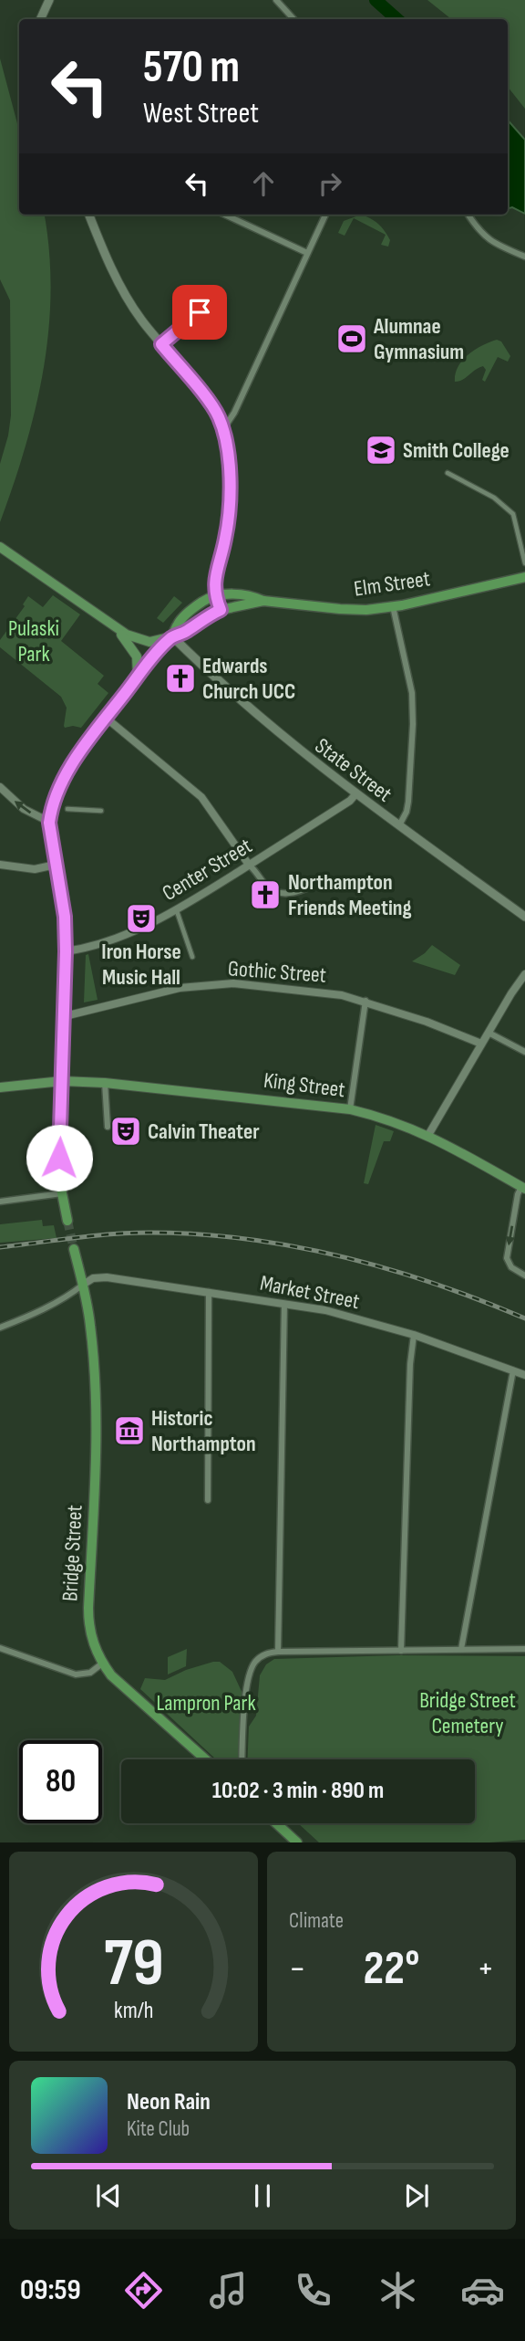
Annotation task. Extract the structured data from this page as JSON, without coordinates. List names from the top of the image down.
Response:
{
  "streets": {
    "highway": ["Elm Street", "Bridge Street"],
    "main road": ["State Street", "King Street"],
    "street": ["Center Street", "Gothic Street", "Market Street"]
  },
  "crossings": [
    ["Elm Street", "State Street"],
    ["State Street", "Center Street"],
    ["Market Street", "Bridge Street"]
  ],
  "parks": ["Pulaski Park", "Bridge Street Cemetery", "Lampron Park"],
  "places": {
    "sports": ["Alumnae Gymnasium"],
    "school or university": ["Smith College"],
    "church": ["Edwards Church UCC", "Northampton Friends Meeting"],
    "theatre": ["Iron Horse Music Hall", "Calvin Theater"],
    "museum": ["Historic Northampton"]
  },
  "page": {
    "turn": ["570 m", "West Street"],
    "limit": "80",
    "trip": "10:02 · 3 min · 890 m",
    "tile": "Climate",
    "heat": ["−", "22°", "+"],
    "song": ["Neon Rain", "Kite Club"],
    "tabs": "09:59",
    "gauge": ["79", "km/h"]
  }
}
